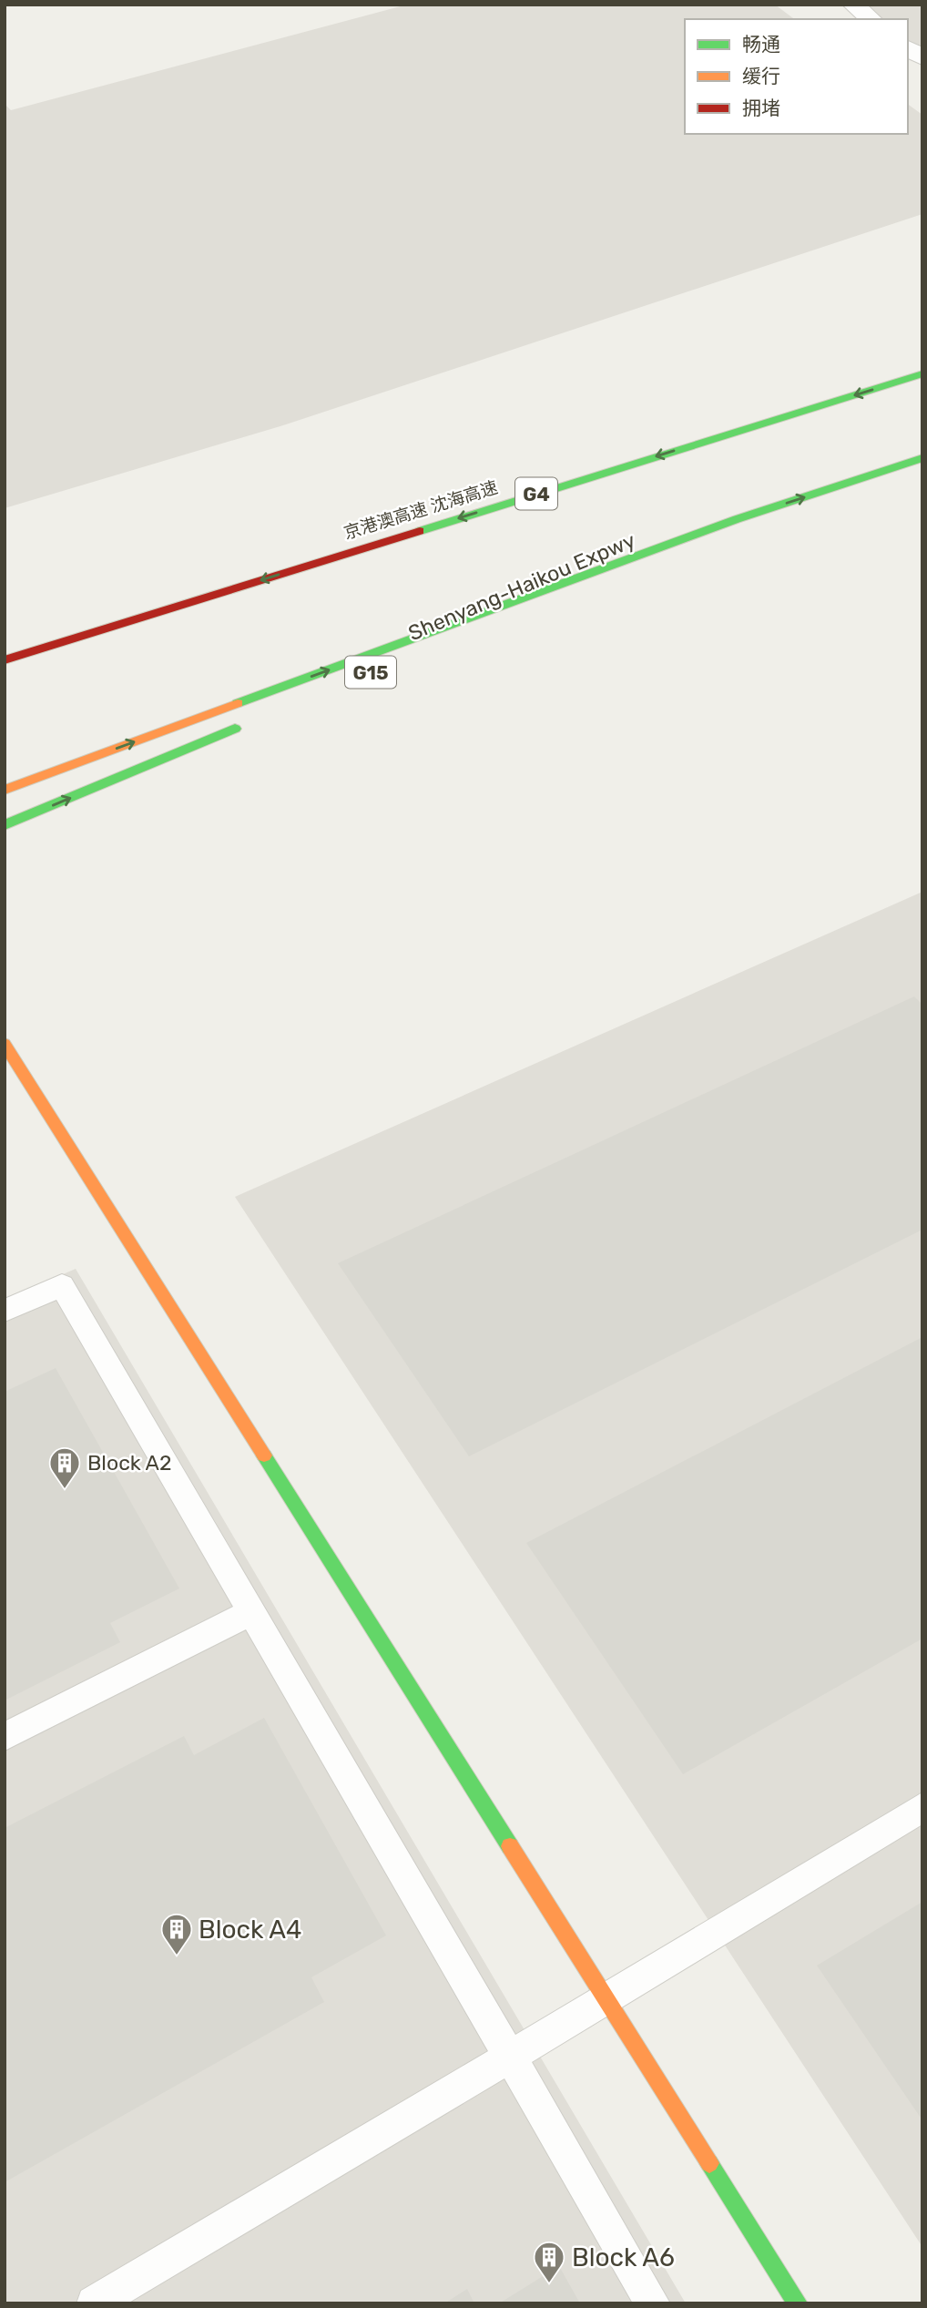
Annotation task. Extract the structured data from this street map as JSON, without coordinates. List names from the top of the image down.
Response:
{
  "streets": {
    "main road": [
      "G4",
      "京港澳高速 沈海高速",
      "Shenyang-Haikou Expwy",
      "G15"
    ]
  },
  "crossings": [
    ["G4", "京港澳高速 沈海高速"]
  ],
  "places": {
    "building": ["Block A2", "Block A4", "Block A6"]
  },
  "legend": ["畅通", "缓行", "拥堵"]
}
